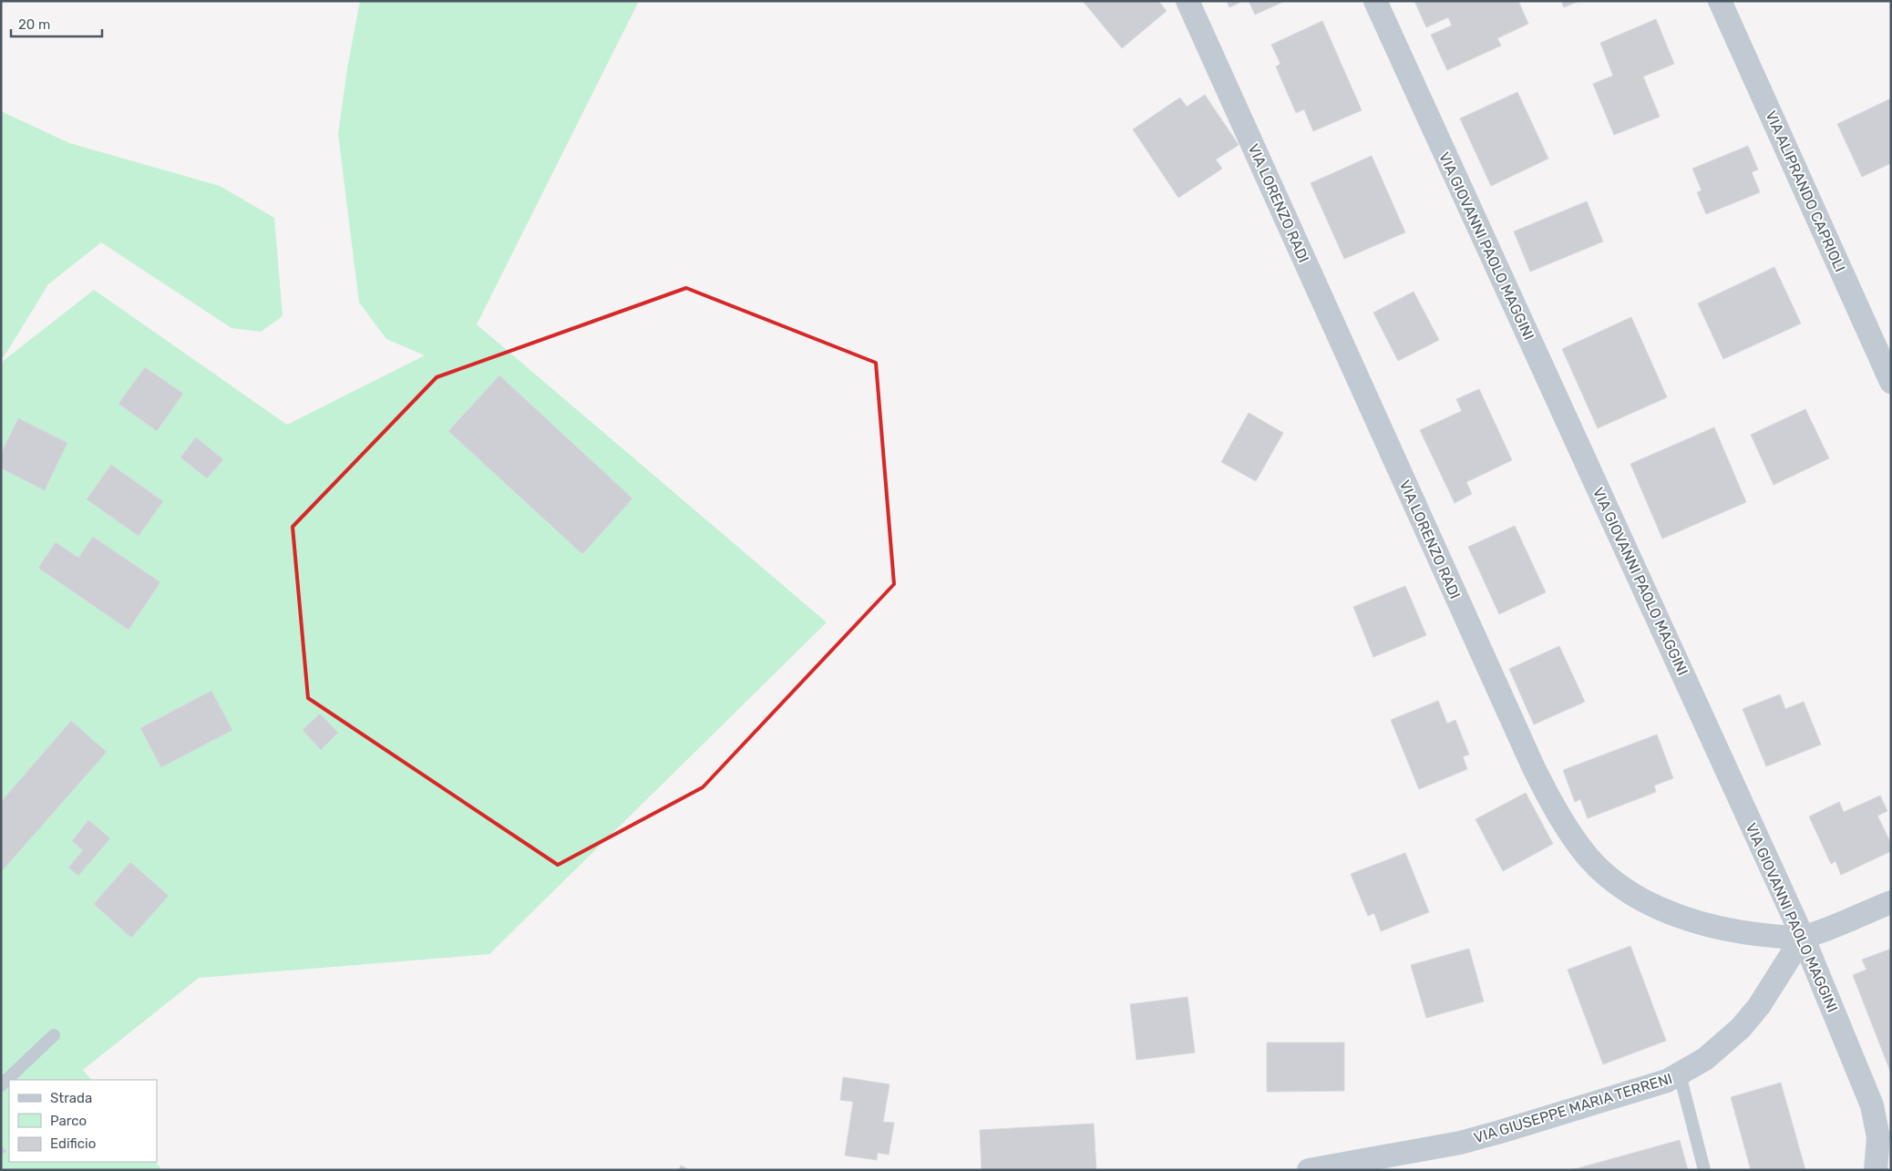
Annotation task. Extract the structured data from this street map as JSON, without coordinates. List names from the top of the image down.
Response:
{
  "streets": {
    "street": [
      "VIA ALIPRANDO CAPRIOLI",
      "VIA LORENZO RADI",
      "VIA GIOVANNI PAOLO MAGGINI",
      "VIA GIUSEPPE MARIA TERRENI"
    ]
  },
  "crossings": [
    ["VIA LORENZO RADI", "VIA GIOVANNI PAOLO MAGGINI"],
    ["VIA LORENZO RADI", "VIA GIUSEPPE MARIA TERRENI"],
    ["VIA GIOVANNI PAOLO MAGGINI", "VIA GIUSEPPE MARIA TERRENI"]
  ],
  "legend": ["Strada", "Parco", "Edificio"],
  "scale_bar": "20 m"
}
